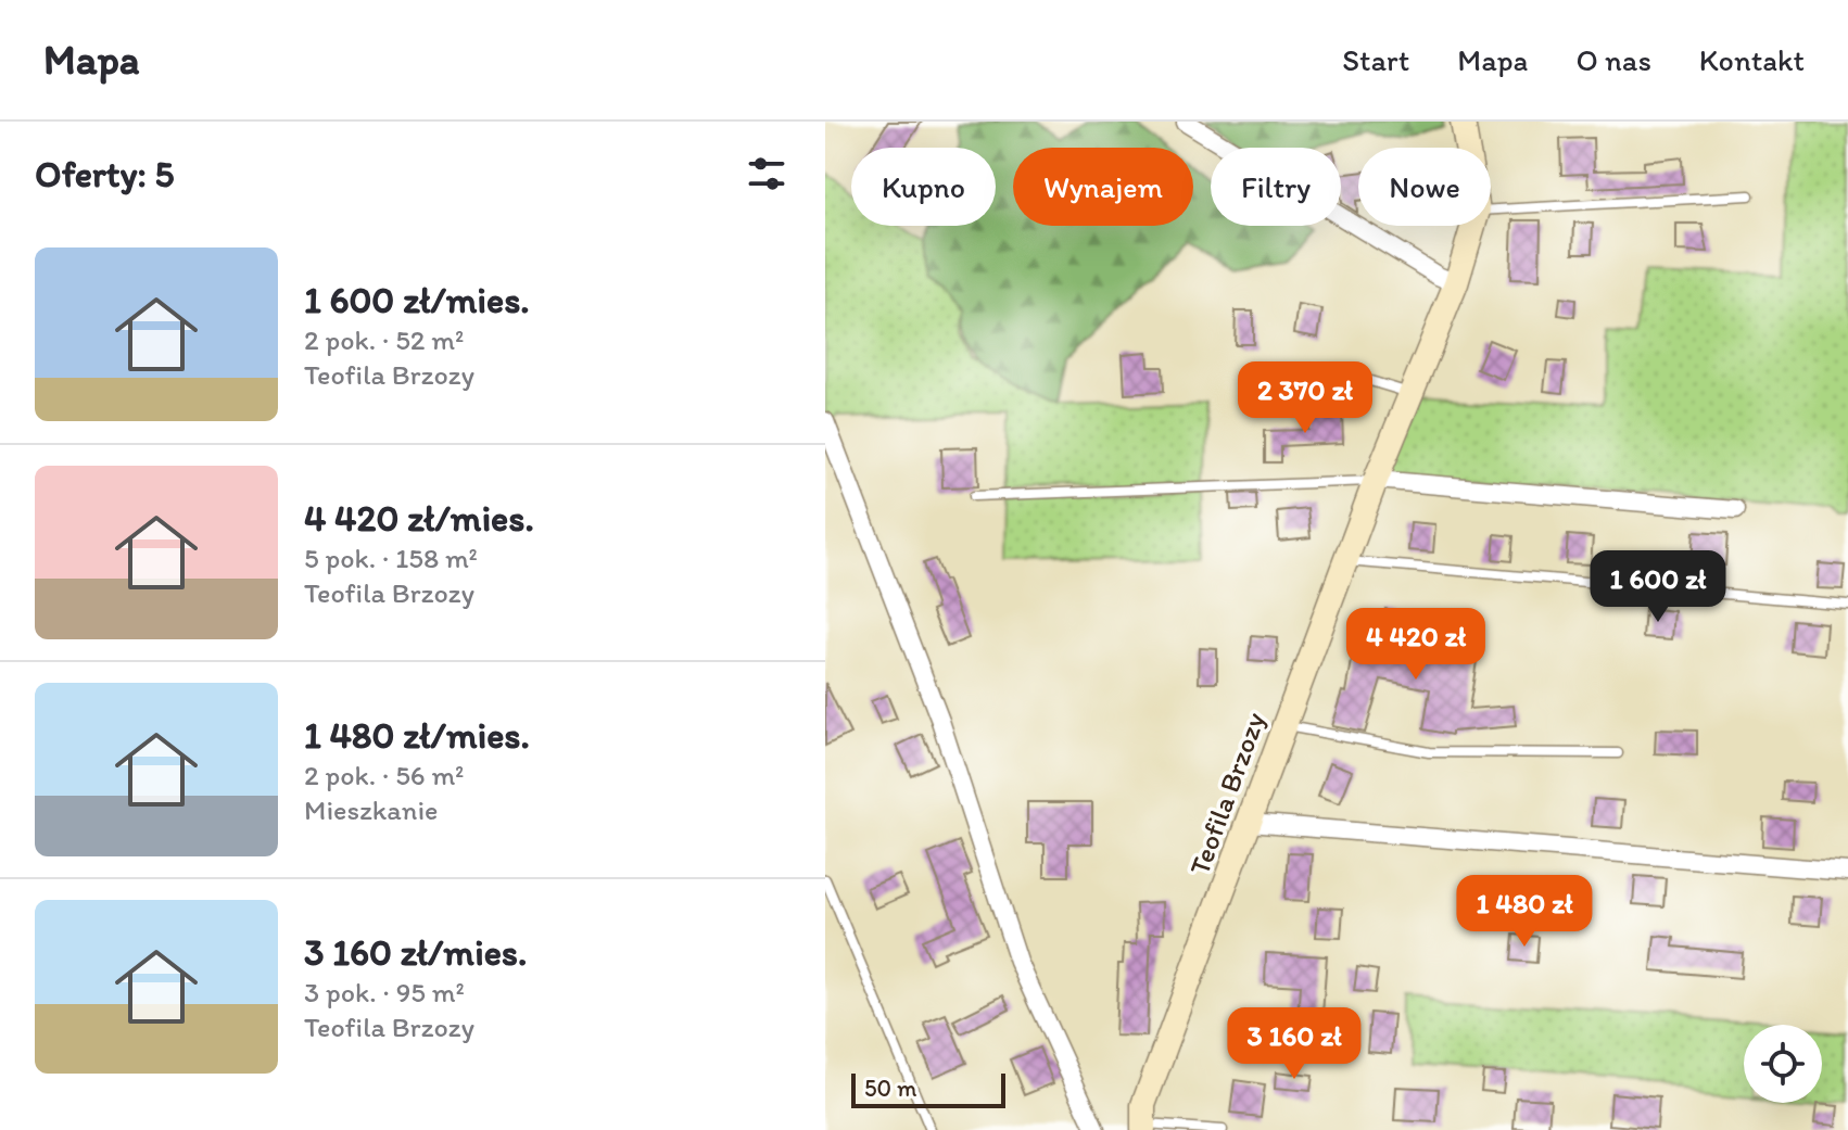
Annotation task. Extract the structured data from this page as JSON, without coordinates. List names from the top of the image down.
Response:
{
  "streets": {
    "street": ["Teofila Brzozy"]
  },
  "scale_bar": "50 m",
  "page": {
    "header": "Mapa",
    "nav": [
      "Start",
      "Mapa",
      "O nas",
      "Kontakt"
    ],
    "heading": "Oferty: 5",
    "chip": [
      "Kupno",
      "Wynajem",
      "Filtry",
      "Nowe"
    ],
    "list": [
      {
        "name": "1 600 zł/mies.",
        "note": "2 pok. · 52 m² · Teofila Brzozy"
      },
      {
        "name": "4 420 zł/mies.",
        "note": "5 pok. · 158 m² · Teofila Brzozy"
      },
      {
        "name": "1 480 zł/mies.",
        "note": "2 pok. · 56 m² · Mieszkanie"
      },
      {
        "name": "3 160 zł/mies.",
        "note": "3 pok. · 95 m² · Teofila Brzozy"
      }
    ],
    "price": [
      "2 370 zł",
      "1 600 zł",
      "4 420 zł",
      "1 480 zł",
      "3 160 zł"
    ],
    "scale": "50 m"
  }
}
